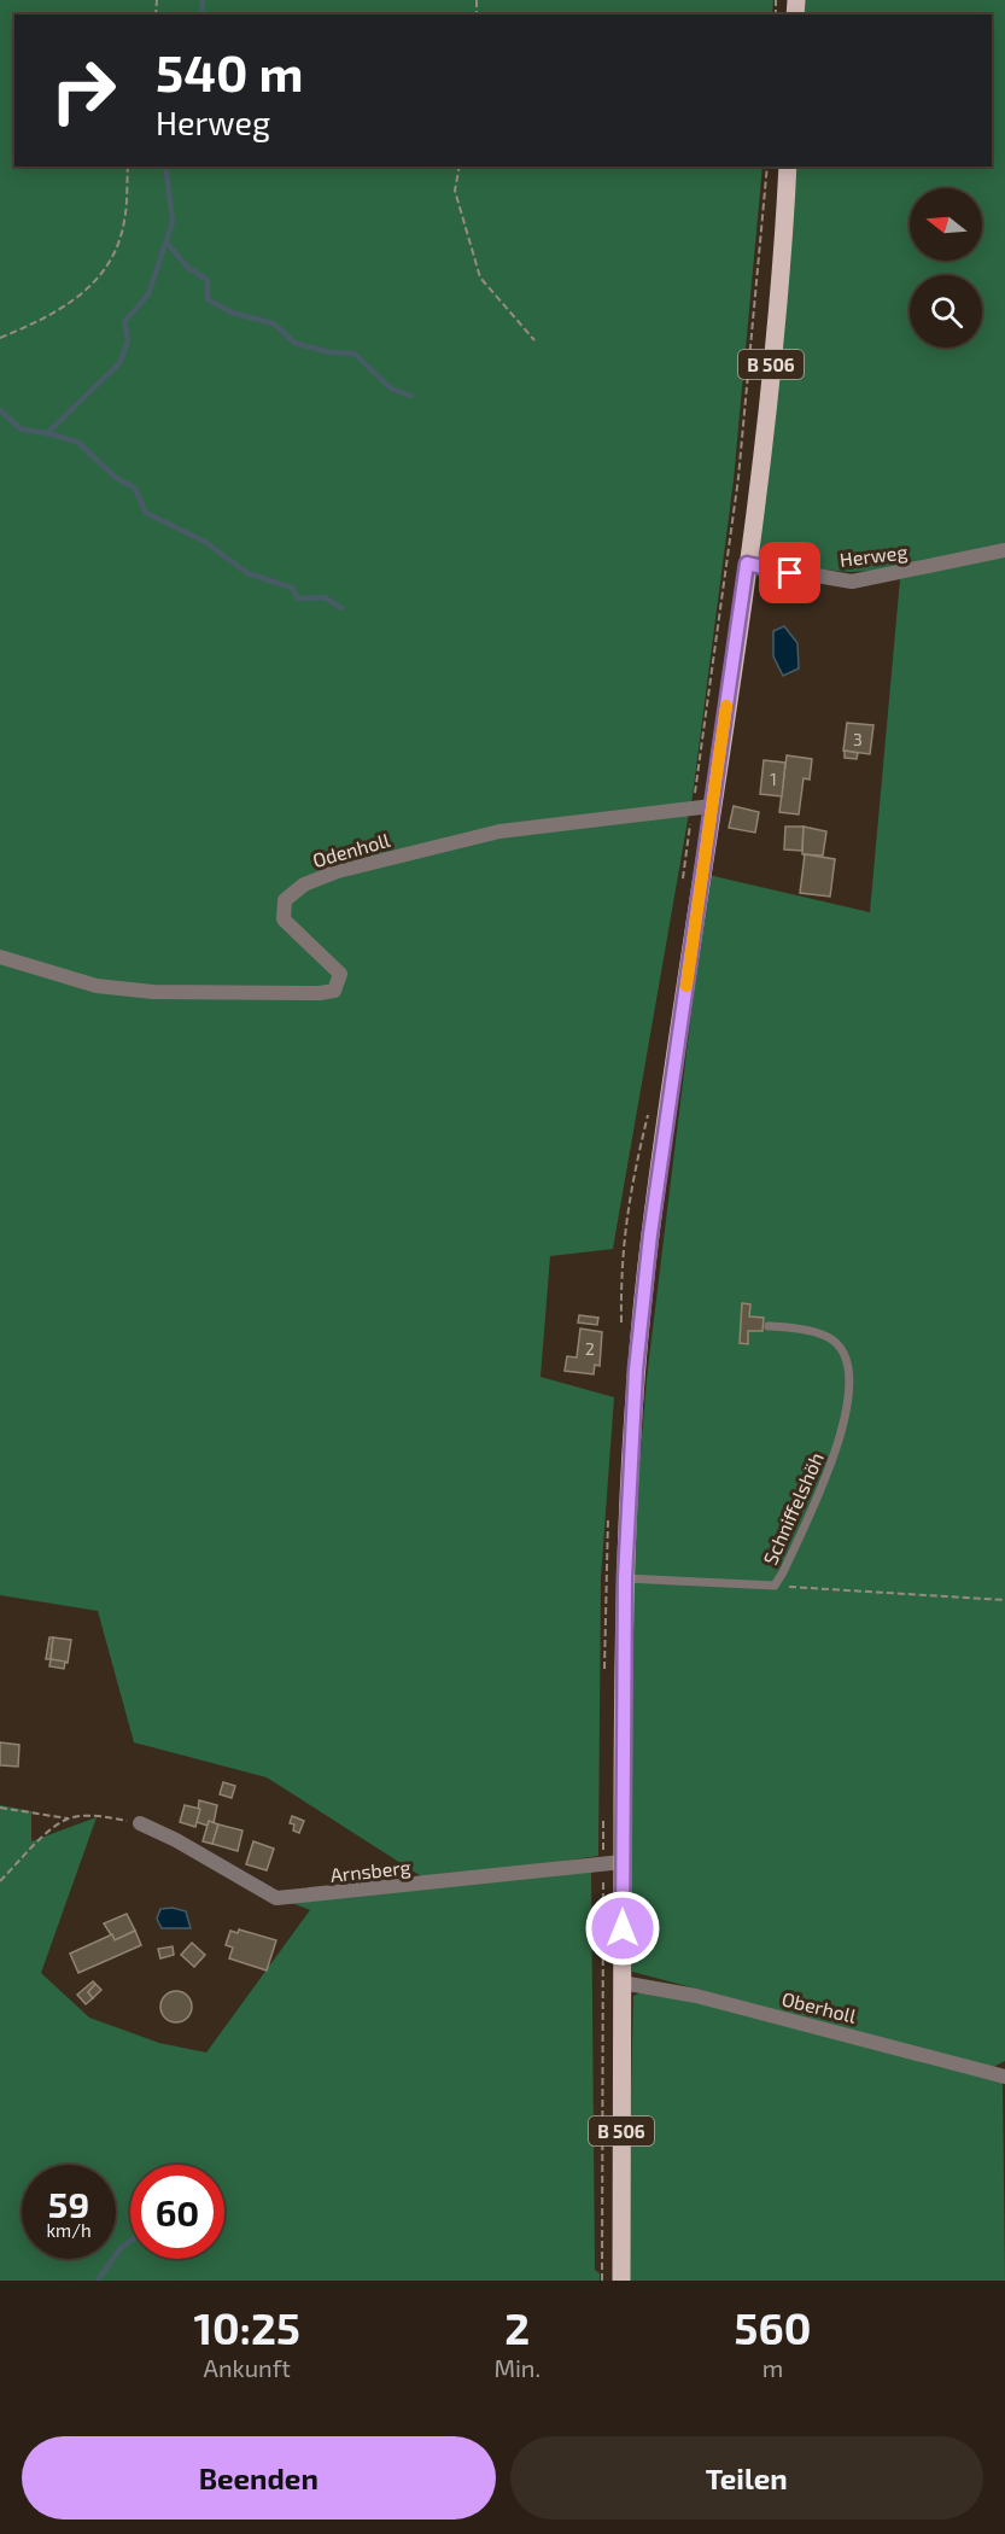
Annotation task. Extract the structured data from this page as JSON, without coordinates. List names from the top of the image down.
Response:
{
  "streets": {
    "main road": ["B 506"],
    "street": [
      "Herweg",
      "Odenholl",
      "Arnsberg",
      "Oberholl"
    ],
    "lane": ["Schniffelshöh"]
  },
  "crossings": [
    ["B 506", "Herweg"],
    ["B 506", "Odenholl"],
    ["B 506", "Schniffelshöh"],
    ["B 506", "Arnsberg"],
    ["B 506", "Oberholl"]
  ],
  "house_numbers": ["3", "1", "2"],
  "north": "left",
  "page": {
    "turn": ["540 m", "Herweg"],
    "speed": "59 km/h",
    "limit": "60",
    "eta": [
      "10:25",
      "Ankunft",
      "2",
      "Min.",
      "560",
      "m"
    ],
    "buttons": ["Beenden", "Teilen"]
  }
}
